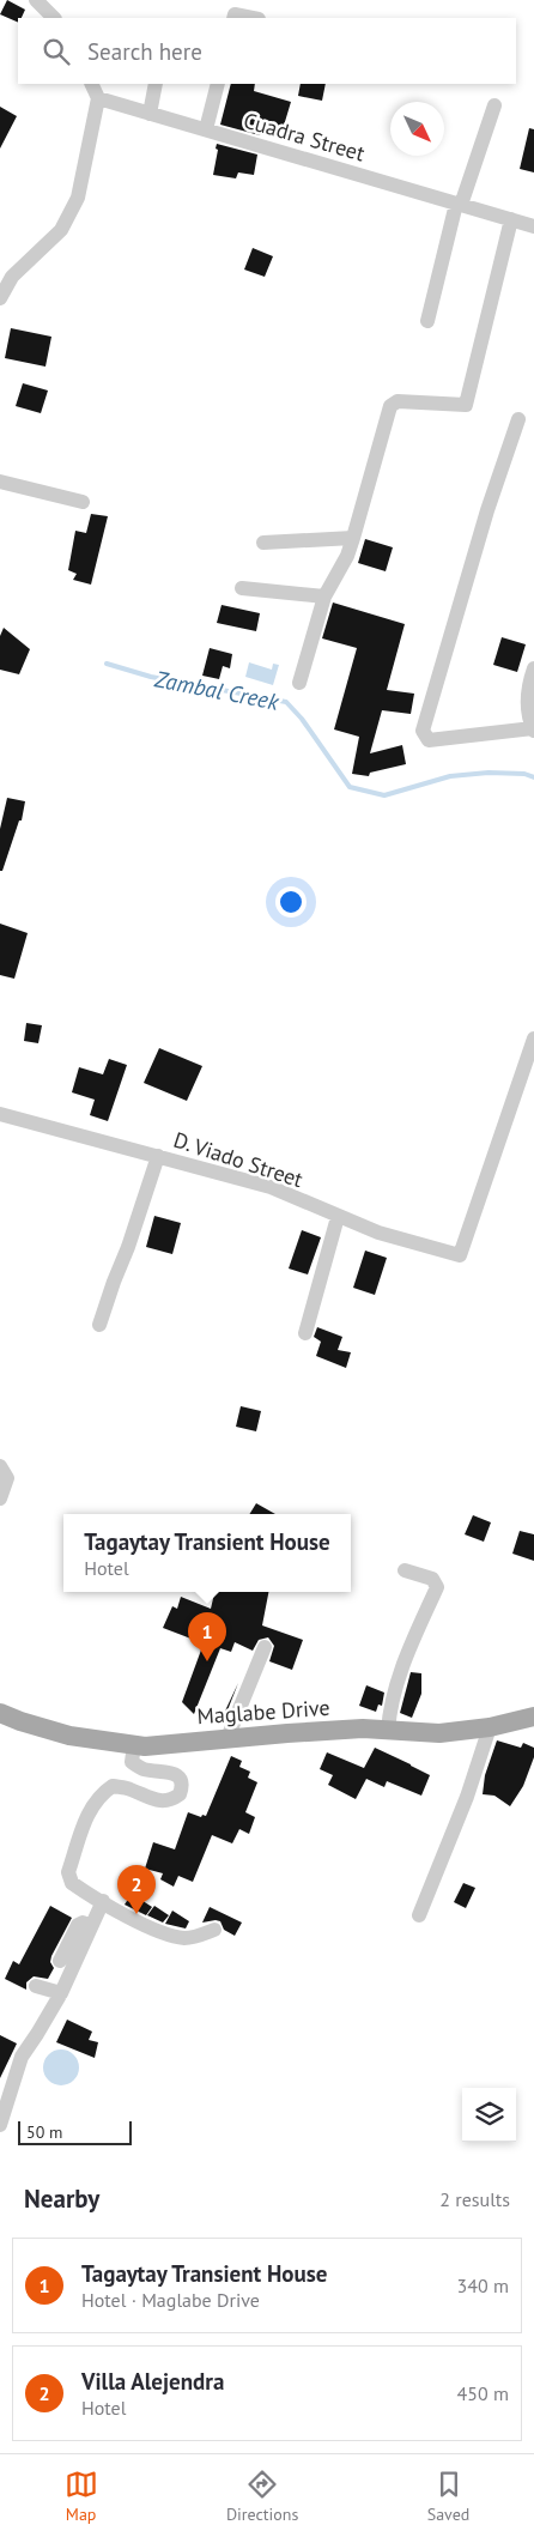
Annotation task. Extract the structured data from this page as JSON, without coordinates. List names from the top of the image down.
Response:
{
  "streets": {
    "main road": ["Maglabe Drive"],
    "street": ["Cuadra Street", "D. Viado Street"]
  },
  "water": ["Zambal Creek"],
  "scale_bar": "50 m",
  "north": "bottom right",
  "page": {
    "search": "Search here",
    "popup": ["Tagaytay Transient House", "Hotel"],
    "pins": ["1", "2"],
    "scale": "50 m",
    "heading": ["Nearby", "2 results"],
    "list": [
      {
        "mark": "1",
        "name": "Tagaytay Transient House",
        "note": "Hotel · Maglabe Drive",
        "value": "340 m"
      },
      {
        "mark": "2",
        "name": "Villa Alejendra",
        "note": "Hotel",
        "value": "450 m"
      }
    ],
    "nav": ["Map", "Directions", "Saved"]
  }
}
